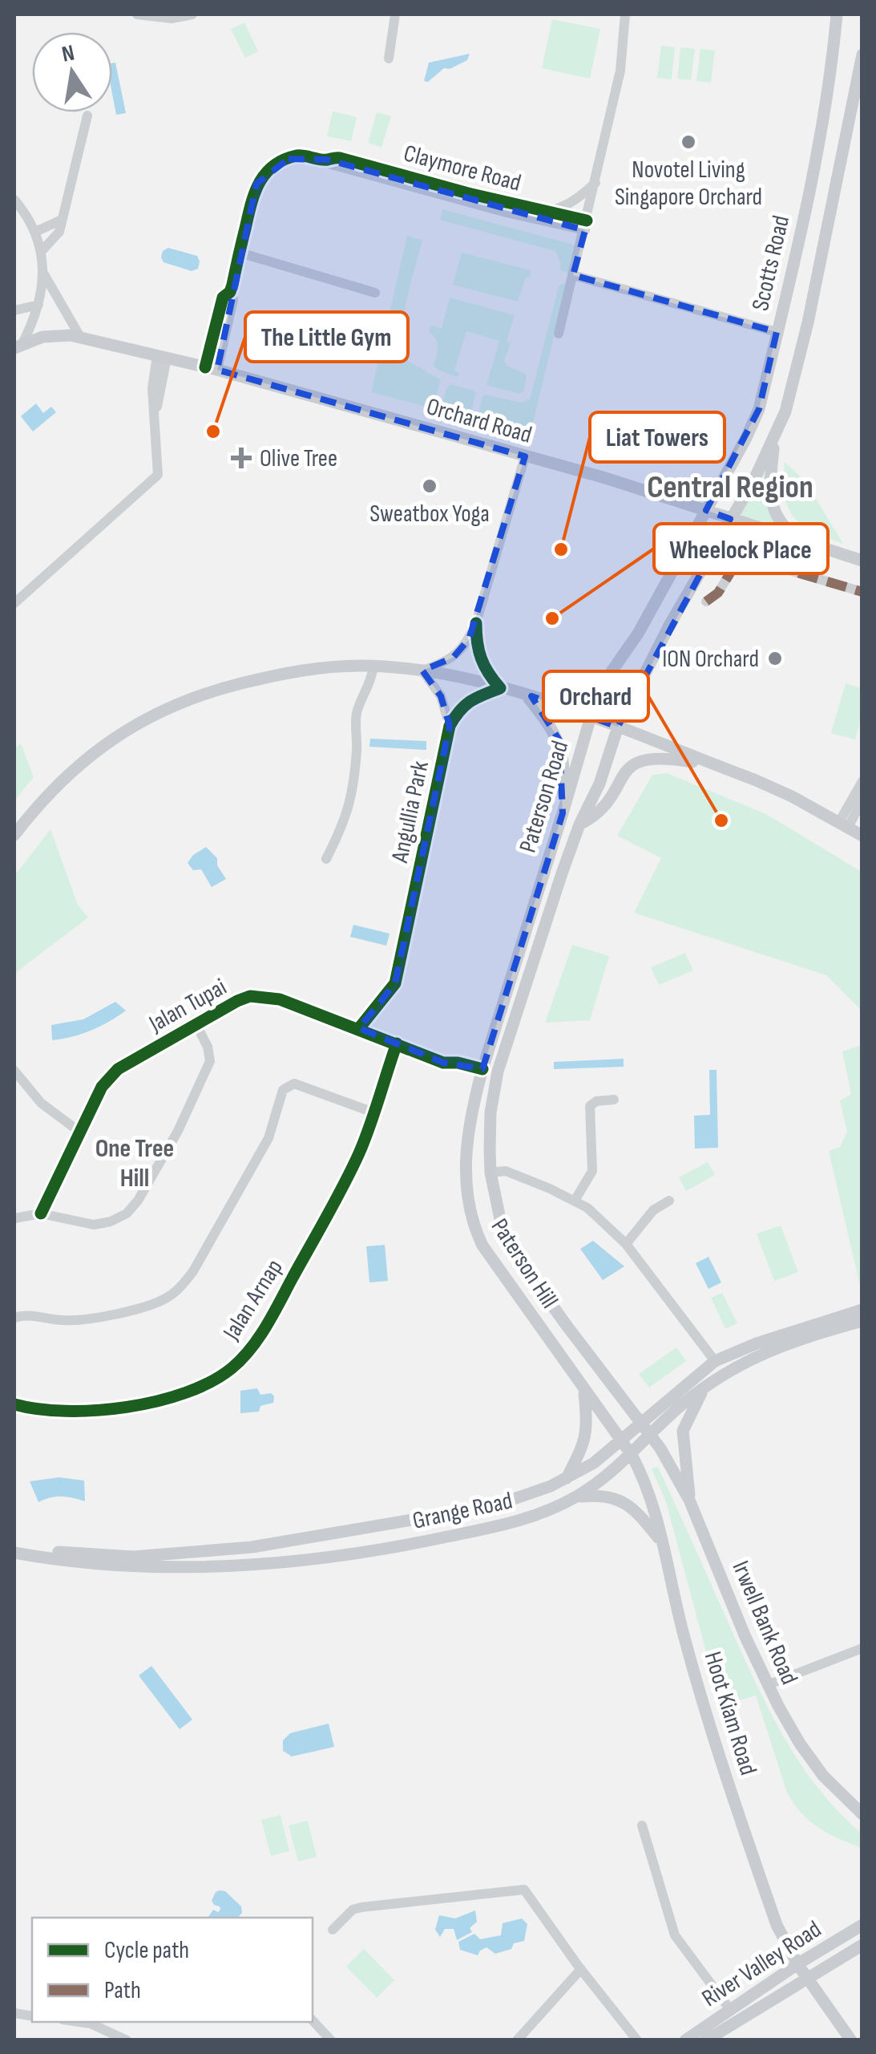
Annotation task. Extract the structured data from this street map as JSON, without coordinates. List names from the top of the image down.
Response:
{
  "streets": {
    "main road": [
      "Scotts Road",
      "Orchard Road",
      "Paterson Road",
      "Paterson Hill",
      "Grange Road",
      "Irwell Bank Road",
      "Hoot Kiam Road",
      "River Valley Road"
    ],
    "street": [
      "Claymore Road",
      "Angullia Park",
      "Jalan Tupai",
      "Jalan Arnap"
    ]
  },
  "crossings": [
    ["Claymore Road", "Orchard Road"],
    ["Scotts Road", "Orchard Road"],
    ["Scotts Road", "Paterson Road"],
    ["Orchard Road", "Paterson Road"],
    ["Paterson Road", "Jalan Tupai"],
    ["Paterson Road", "Paterson Hill"],
    ["Angullia Park", "Jalan Tupai"],
    ["Jalan Tupai", "Paterson Hill"],
    ["Jalan Tupai", "Jalan Arnap"],
    ["Paterson Hill", "Grange Road"],
    ["Paterson Hill", "Irwell Bank Road"],
    ["Paterson Hill", "Hoot Kiam Road"],
    ["Grange Road", "Irwell Bank Road"],
    ["Grange Road", "Hoot Kiam Road"],
    ["Hoot Kiam Road", "River Valley Road"]
  ],
  "districts": ["Central Region", "One Tree Hill"],
  "places": {
    "other": [
      "Novotel Living Singapore Orchard",
      "The Little Gym",
      "Sweatbox Yoga",
      "Liat Towers",
      "Wheelock Place",
      "ION Orchard",
      "Orchard"
    ],
    "health": ["Olive Tree"]
  },
  "legend": ["Cycle path", "Path"],
  "north": "top"
}
